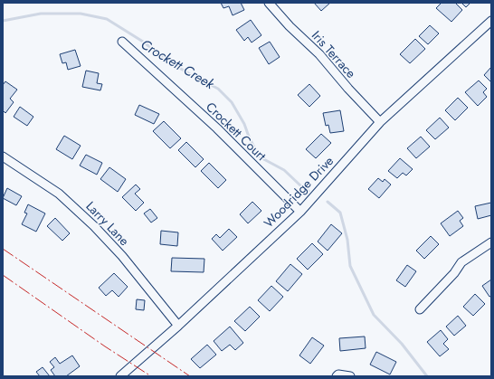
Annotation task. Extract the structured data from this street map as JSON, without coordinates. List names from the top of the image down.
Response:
{
  "streets": {
    "street": [
      "Iris Terrace",
      "Crockett Court",
      "Woodridge Drive",
      "Larry Lane"
    ]
  },
  "crossings": [
    ["Iris Terrace", "Woodridge Drive"],
    ["Crockett Court", "Woodridge Drive"],
    ["Woodridge Drive", "Larry Lane"]
  ],
  "water": ["Crockett Creek"]
}
